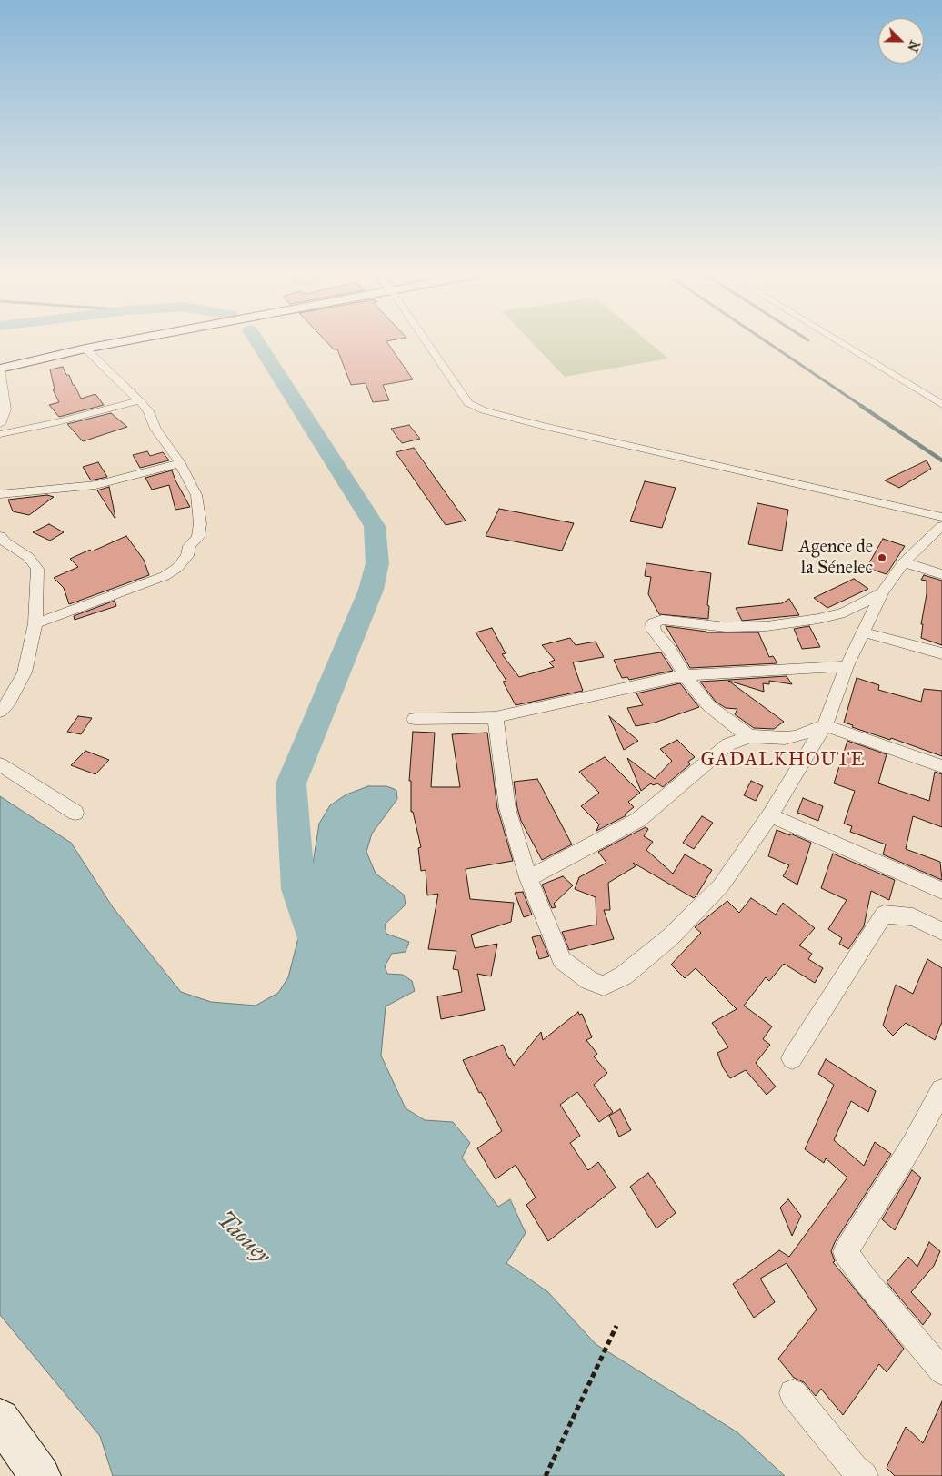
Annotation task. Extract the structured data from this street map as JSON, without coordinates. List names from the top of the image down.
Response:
{
  "districts": ["GADALKHOUTE"],
  "water": ["Taouey"],
  "places": ["Agence de la Sénelec"],
  "north": "bottom right"
}
